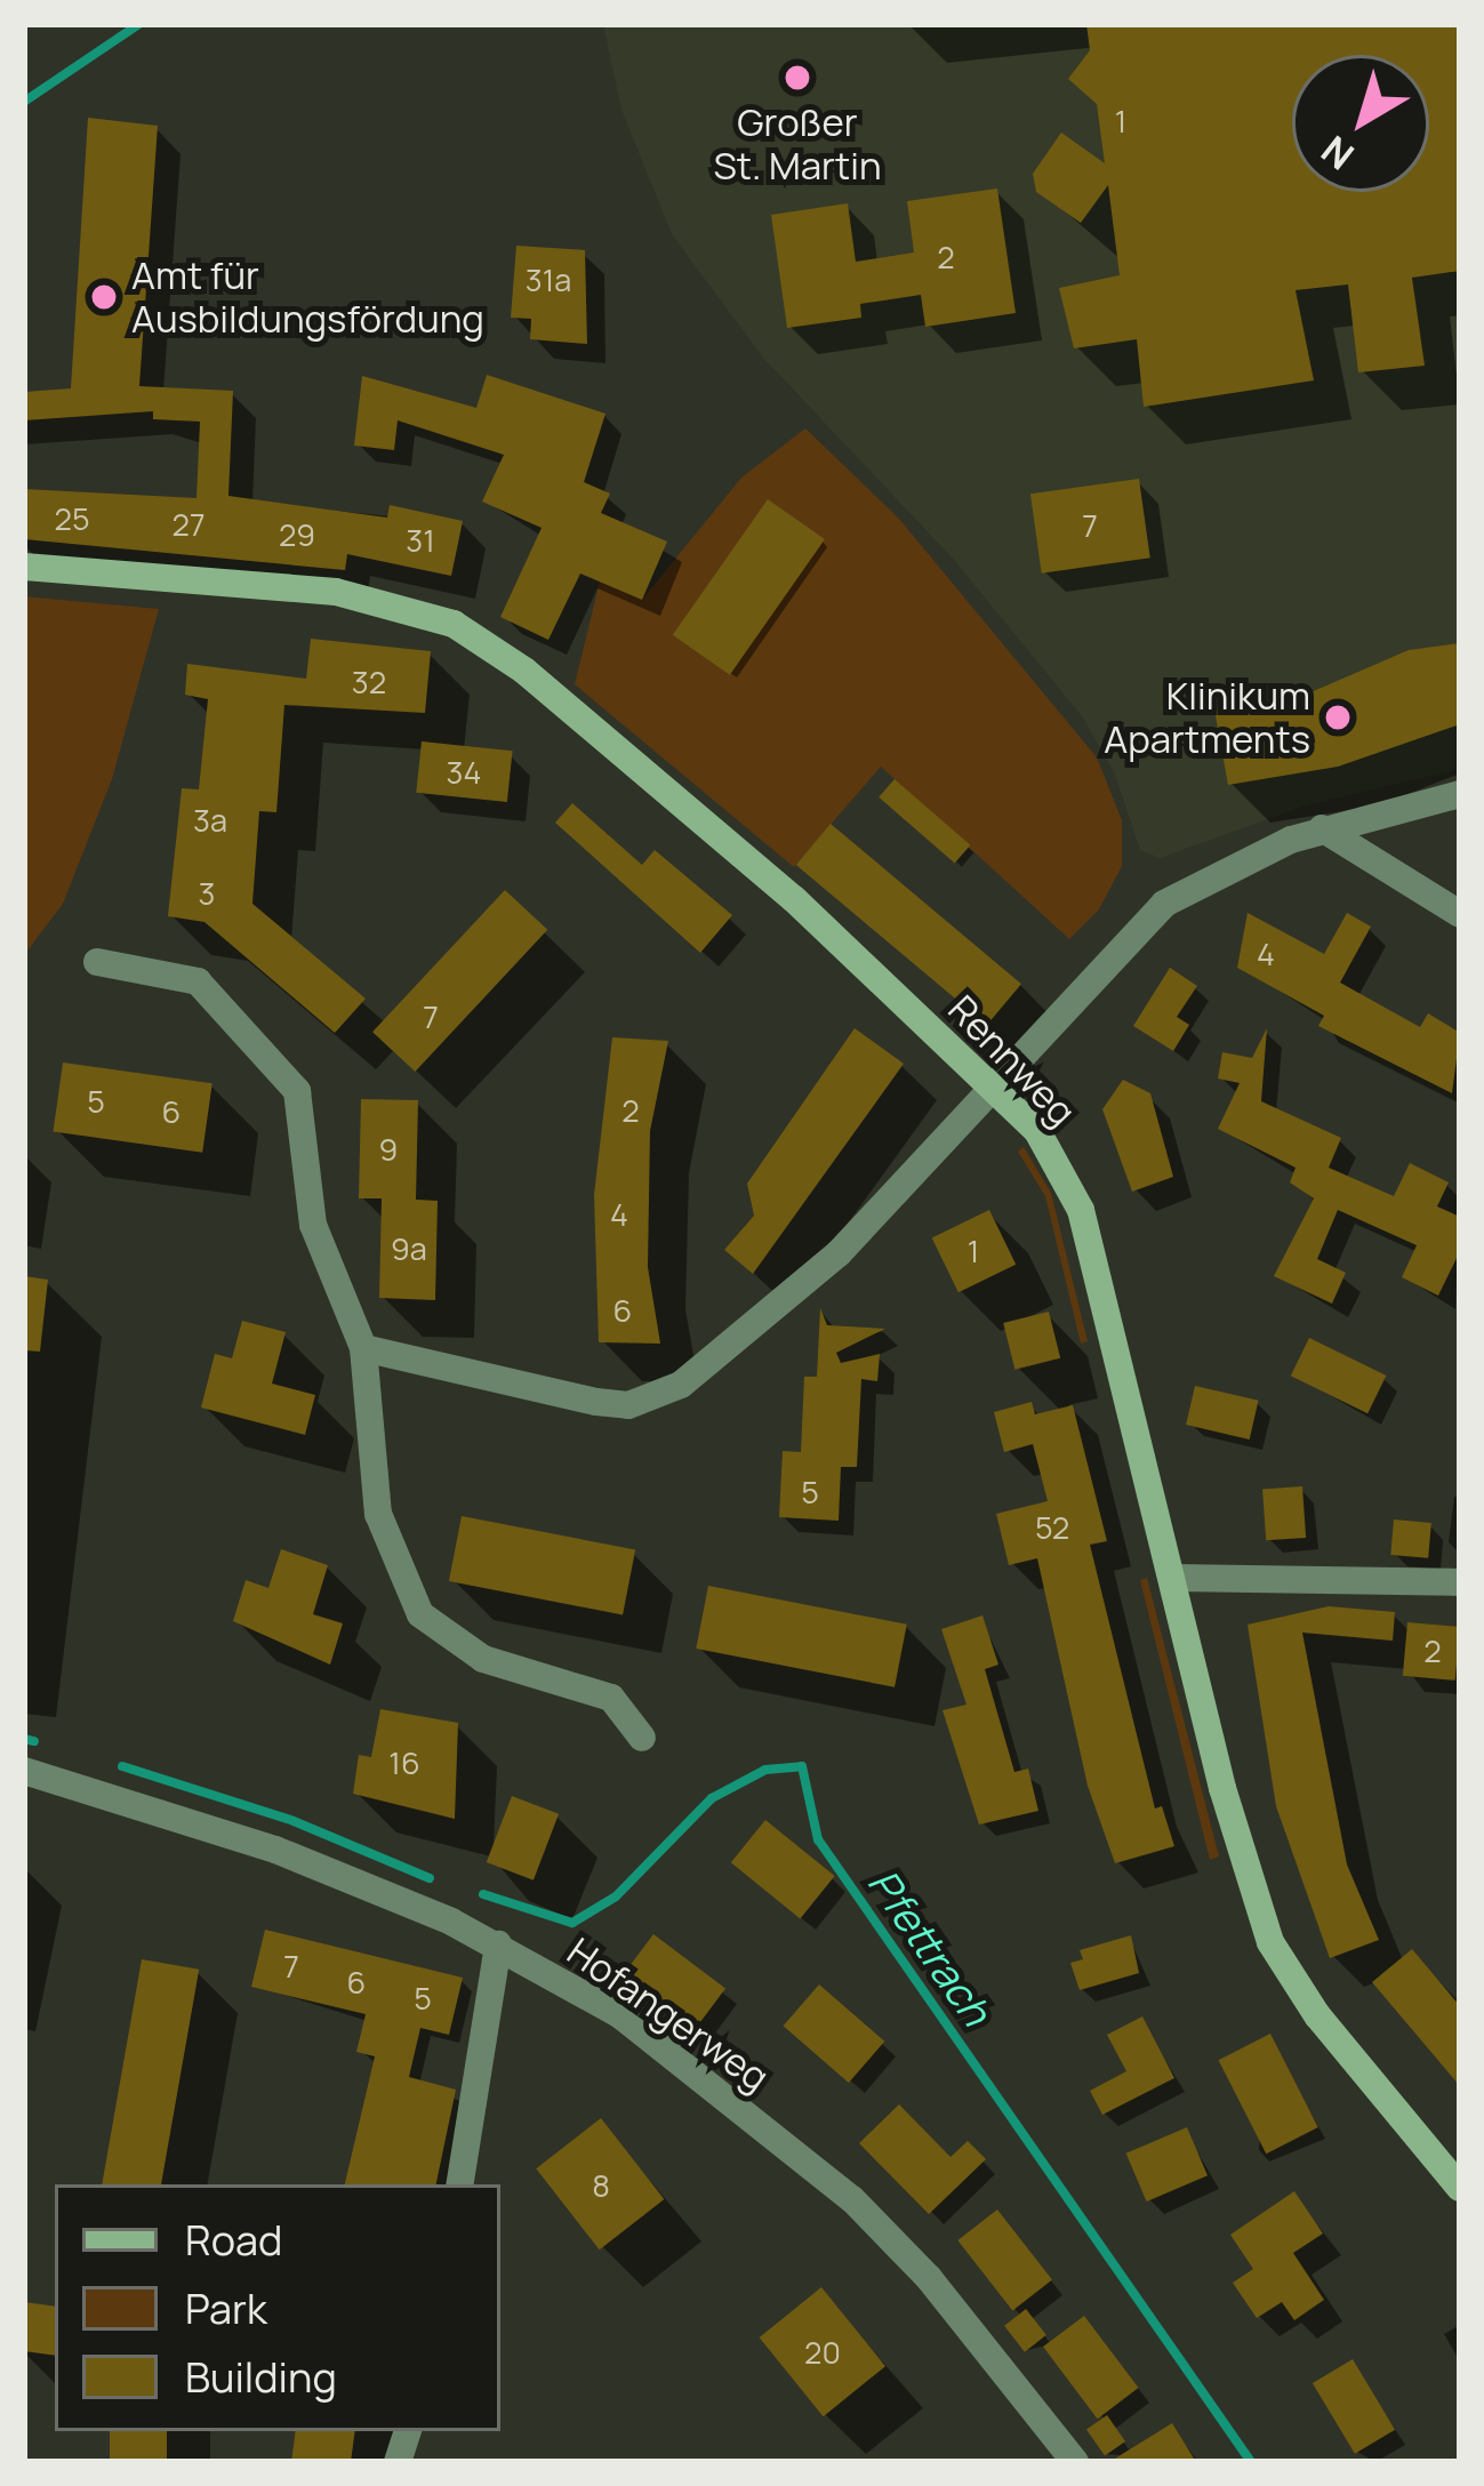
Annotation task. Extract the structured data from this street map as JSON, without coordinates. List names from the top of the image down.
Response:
{
  "streets": {
    "main road": ["Rennweg"],
    "street": ["Hofangerweg"]
  },
  "water": ["Pfettrach"],
  "places": ["Großer St. Martin", "Amt für Ausbildungsfördung", "Klinikum Apartments"],
  "house_numbers": [
    "1",
    "2",
    "31a",
    "25",
    "27",
    "7",
    "29",
    "31",
    "32",
    "34",
    "3a",
    "3",
    "4",
    "7",
    "5",
    "2",
    "6",
    "9",
    "4",
    "9a",
    "1",
    "6",
    "5",
    "52",
    "2",
    "16",
    "7",
    "6",
    "5",
    "8",
    "20"
  ],
  "legend": ["Road", "Park", "Building"],
  "north": "bottom left"
}
